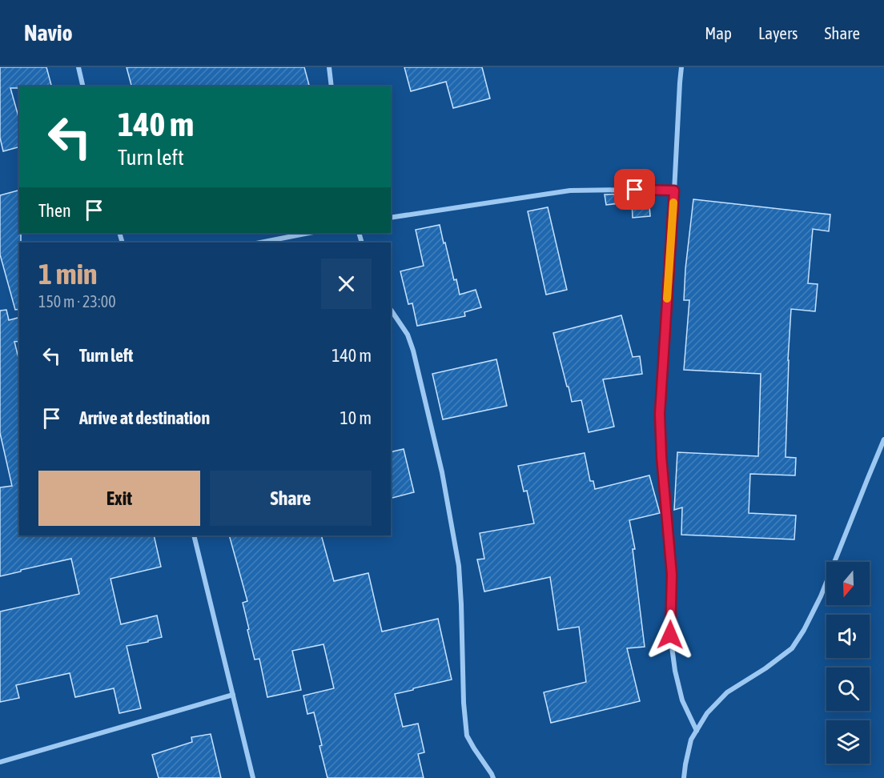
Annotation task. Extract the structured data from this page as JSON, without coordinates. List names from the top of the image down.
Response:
{
  "north": "bottom",
  "page": {
    "header": "Navio",
    "nav": ["Map", "Layers", "Share"],
    "turn": ["140 m", "Turn left"],
    "then": "Then",
    "heading": ["1 min", "150 m · 23:00"],
    "list": [
      {
        "name": "Turn left",
        "value": "140 m"
      },
      {
        "name": "Arrive at destination",
        "value": "10 m"
      }
    ],
    "buttons": ["Exit", "Share"]
  }
}
